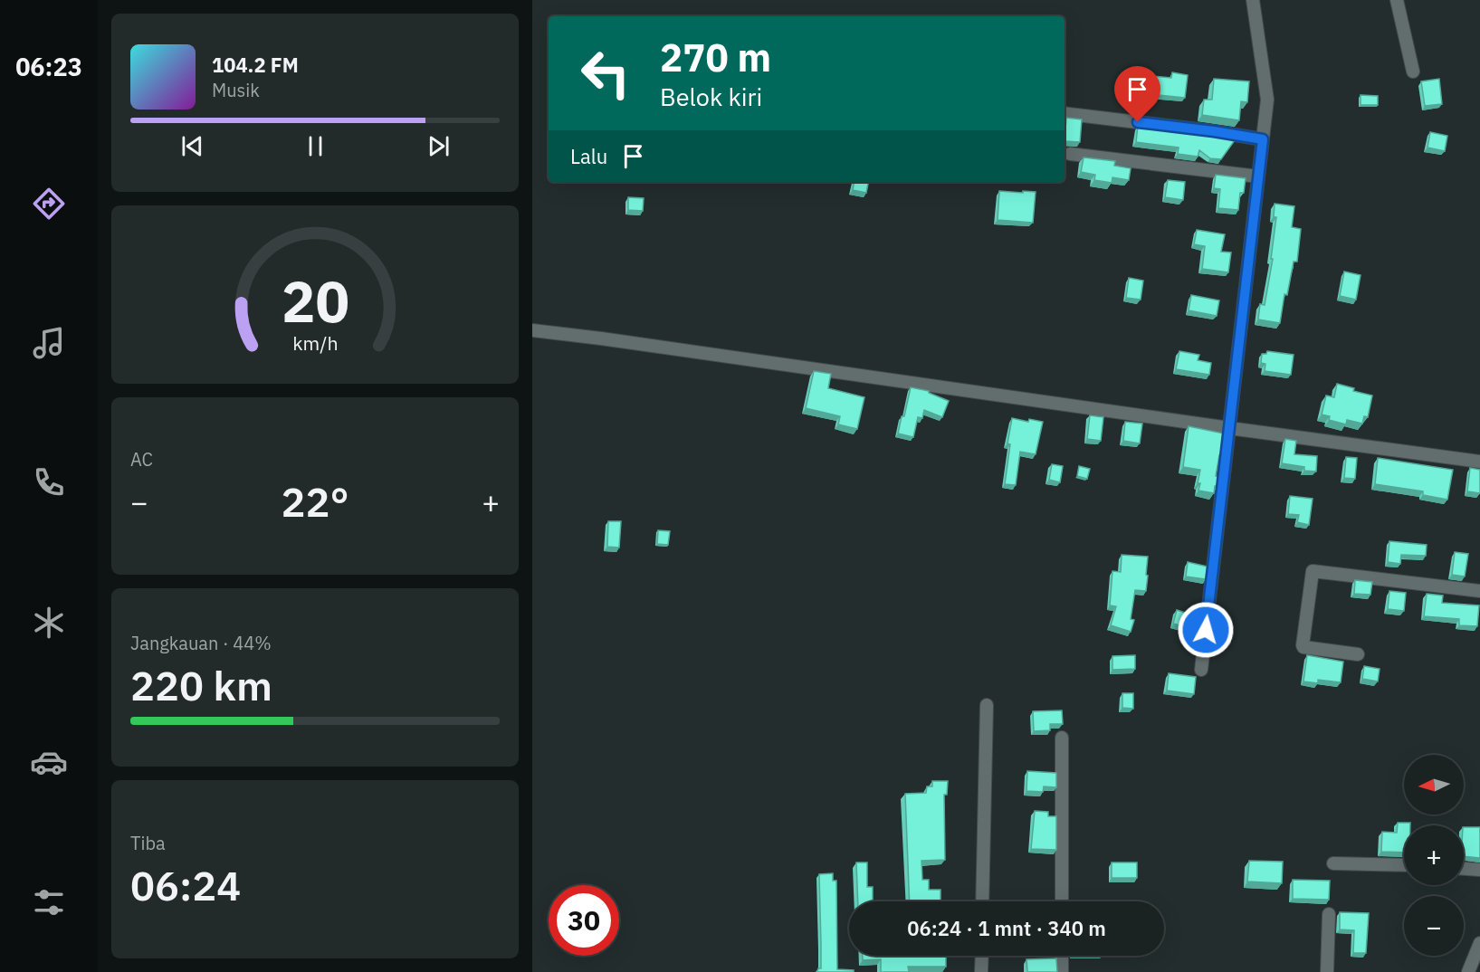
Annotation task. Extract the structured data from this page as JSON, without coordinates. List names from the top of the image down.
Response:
{
  "north": "left",
  "page": {
    "tabs": "06:23",
    "turn": ["270 m", "Belok kiri"],
    "song": ["104.2 FM", "Musik"],
    "then": "Lalu",
    "tile": [
      "AC",
      ["Jangkauan · 44%", "220 km"],
      ["Tiba", "06:24"]
    ],
    "heat": ["−", "22°", "+"],
    "map_buttons": ["+", "−"],
    "limit": "30",
    "trip": "06:24 · 1 mnt · 340 m",
    "gauge": ["20", "km/h"]
  }
}
